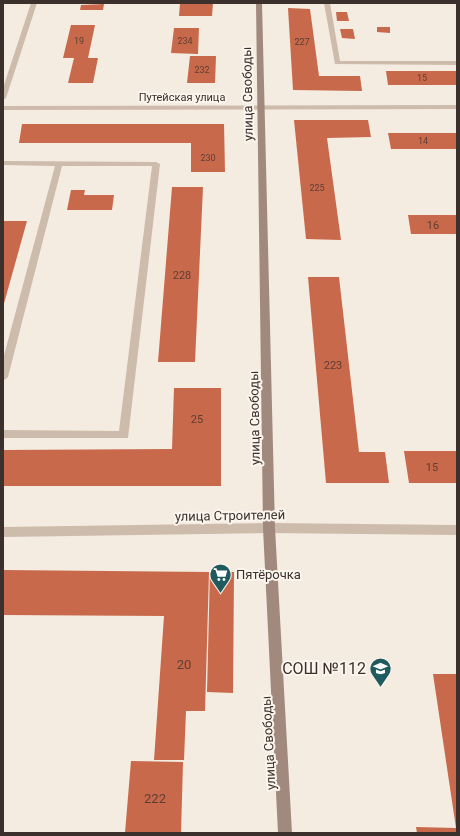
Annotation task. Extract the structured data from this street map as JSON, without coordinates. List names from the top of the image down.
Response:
{
  "streets": {
    "street": ["улица Свободы", "Путейская улица", "улица Строителей"]
  },
  "crossings": [
    ["улица Свободы", "Путейская улица"],
    ["улица Свободы", "улица Строителей"]
  ],
  "places": {
    "supermarket": ["Пятёрочка"],
    "school or university": ["СОШ №112"]
  },
  "house_numbers": [
    "19",
    "234",
    "227",
    "232",
    "15",
    "14",
    "230",
    "225",
    "16",
    "228",
    "223",
    "25",
    "15",
    "20",
    "222"
  ]
}
